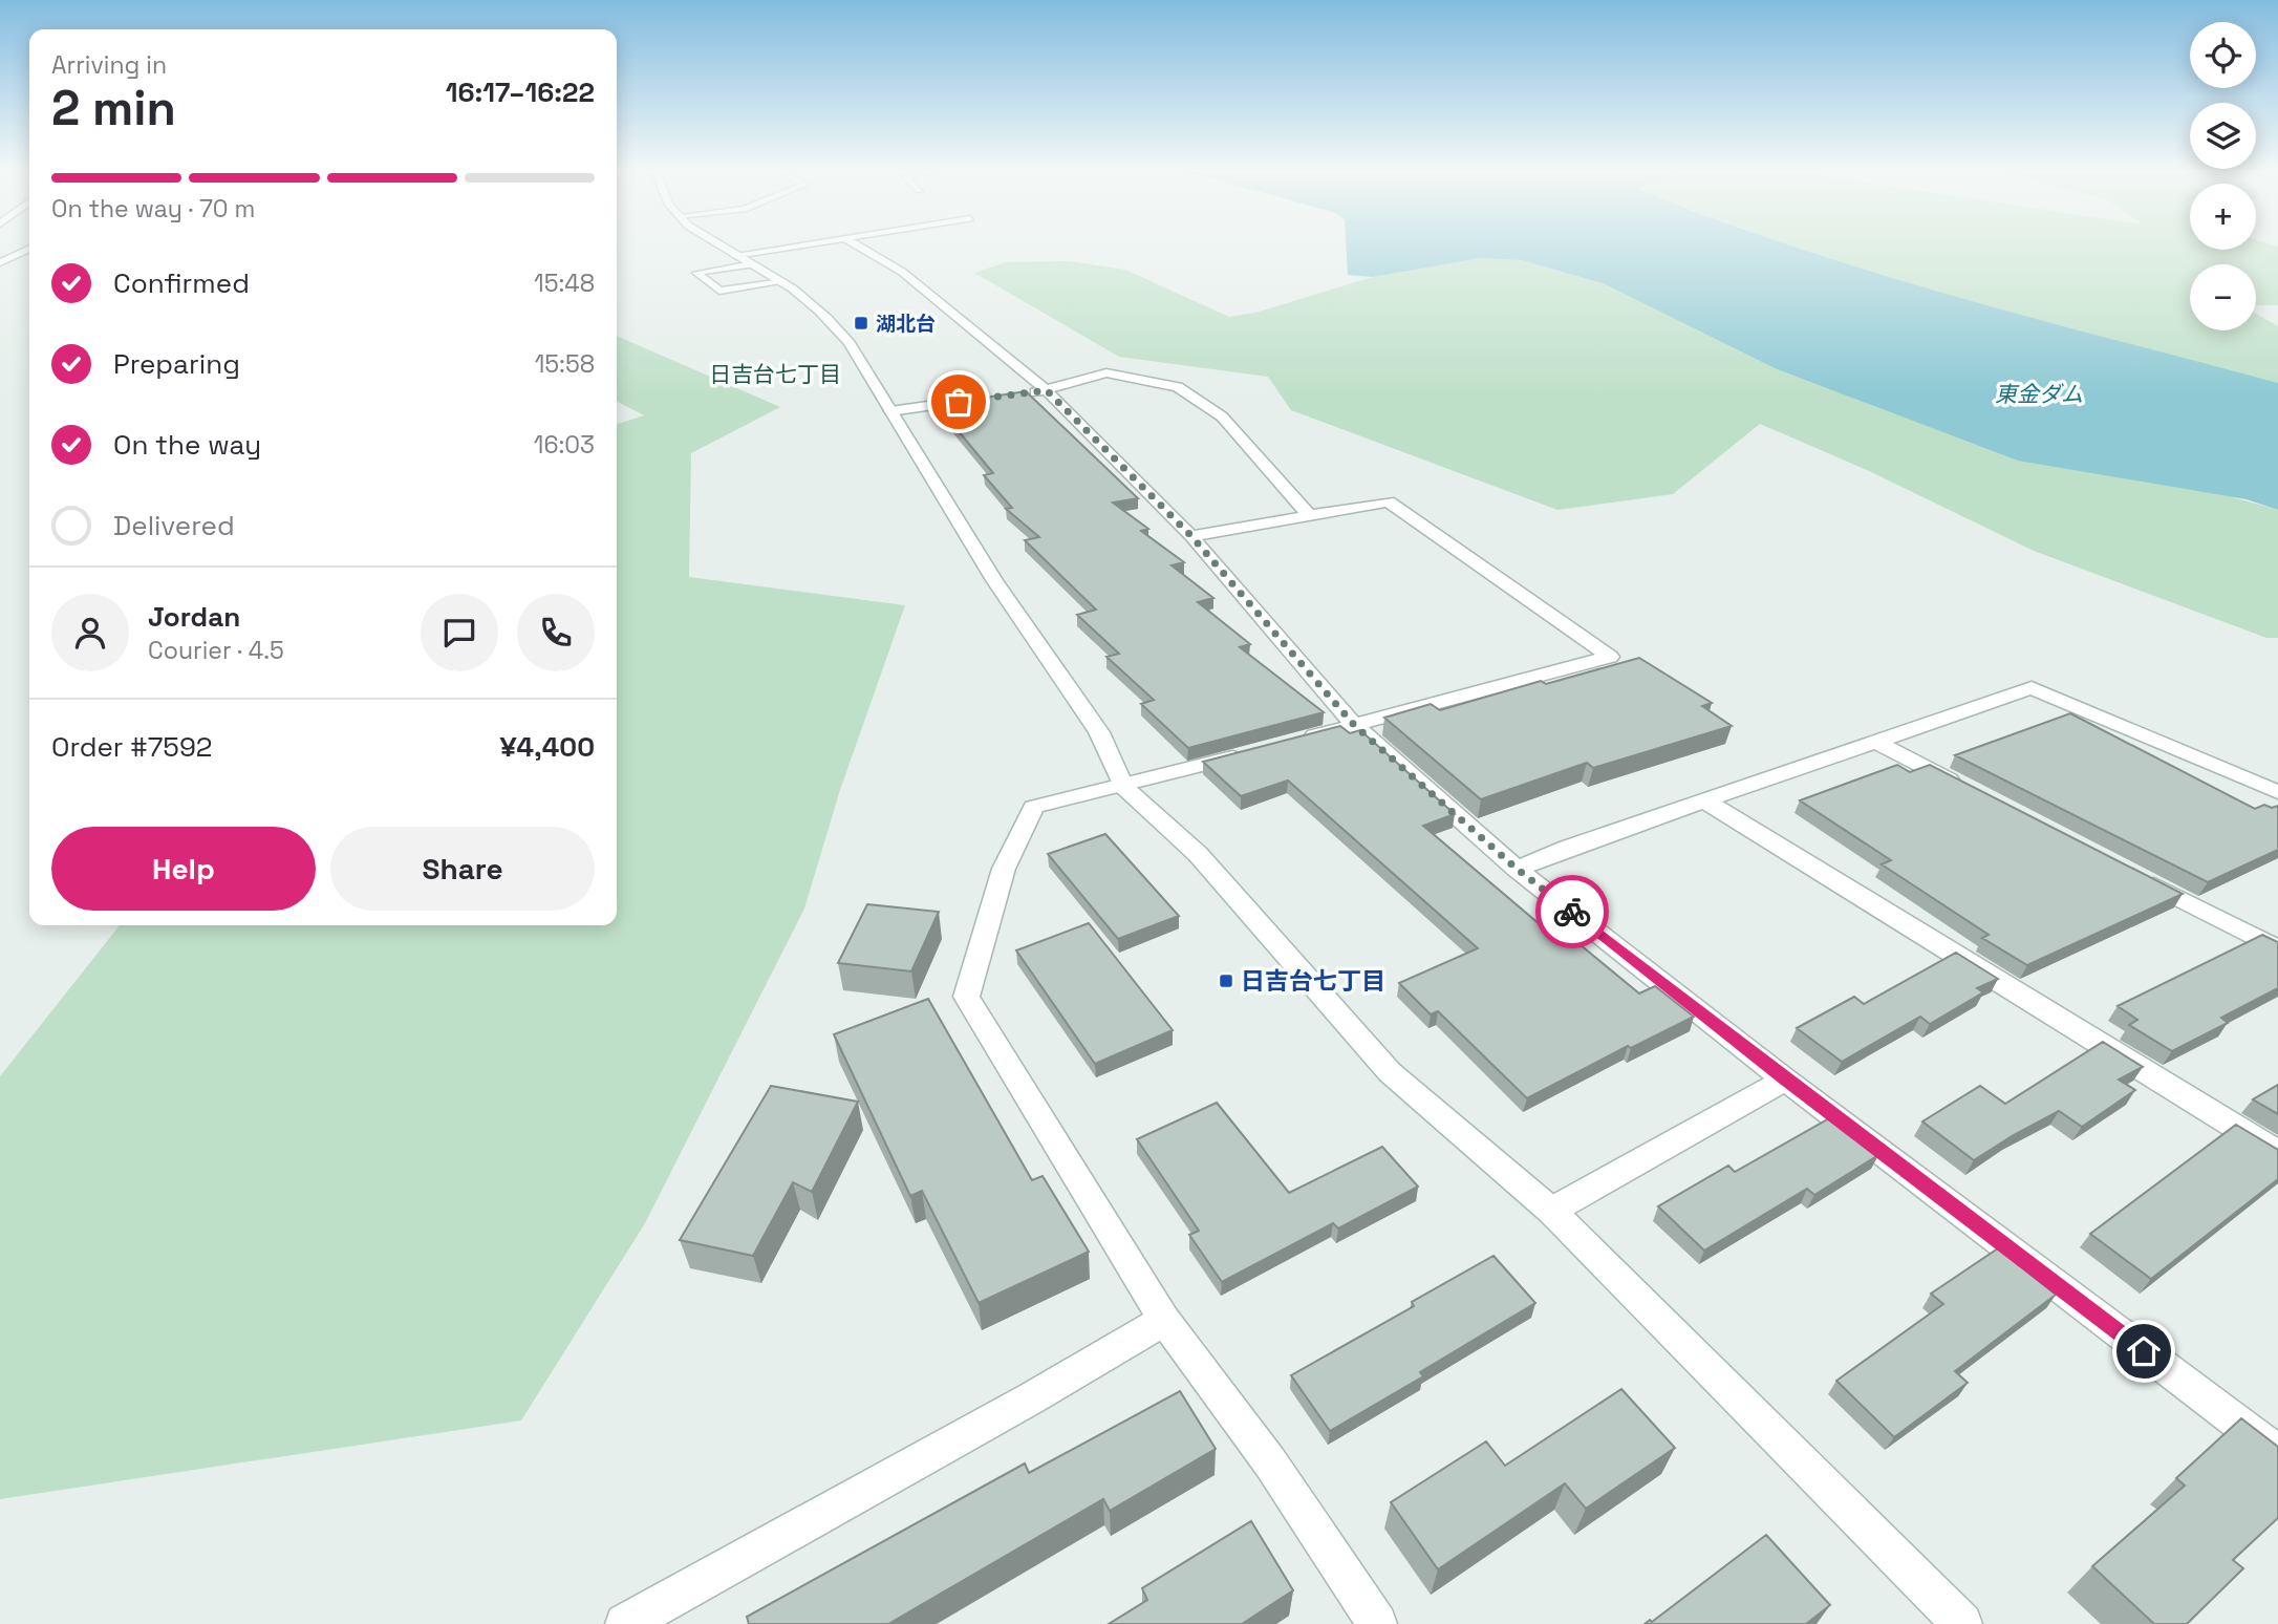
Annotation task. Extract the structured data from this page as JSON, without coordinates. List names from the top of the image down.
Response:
{
  "districts": ["日吉台七丁目"],
  "water": ["東金ダム"],
  "places": {
    "transit": ["湖北台", "日吉台七丁目"]
  },
  "page": {
    "map_buttons": ["+", "−"],
    "heading": ["2 min", "Arriving in", "16:17–16:22"],
    "panel": [
      "Jordan",
      "Courier · 4.5",
      "Order #7592",
      "¥4,400"
    ],
    "bar": "On the way · 70 m",
    "list": [
      ["Confirmed", "15:48"],
      ["Preparing", "15:58"],
      ["On the way", "16:03"],
      "Delivered"
    ],
    "buttons": ["Help", "Share"]
  }
}
